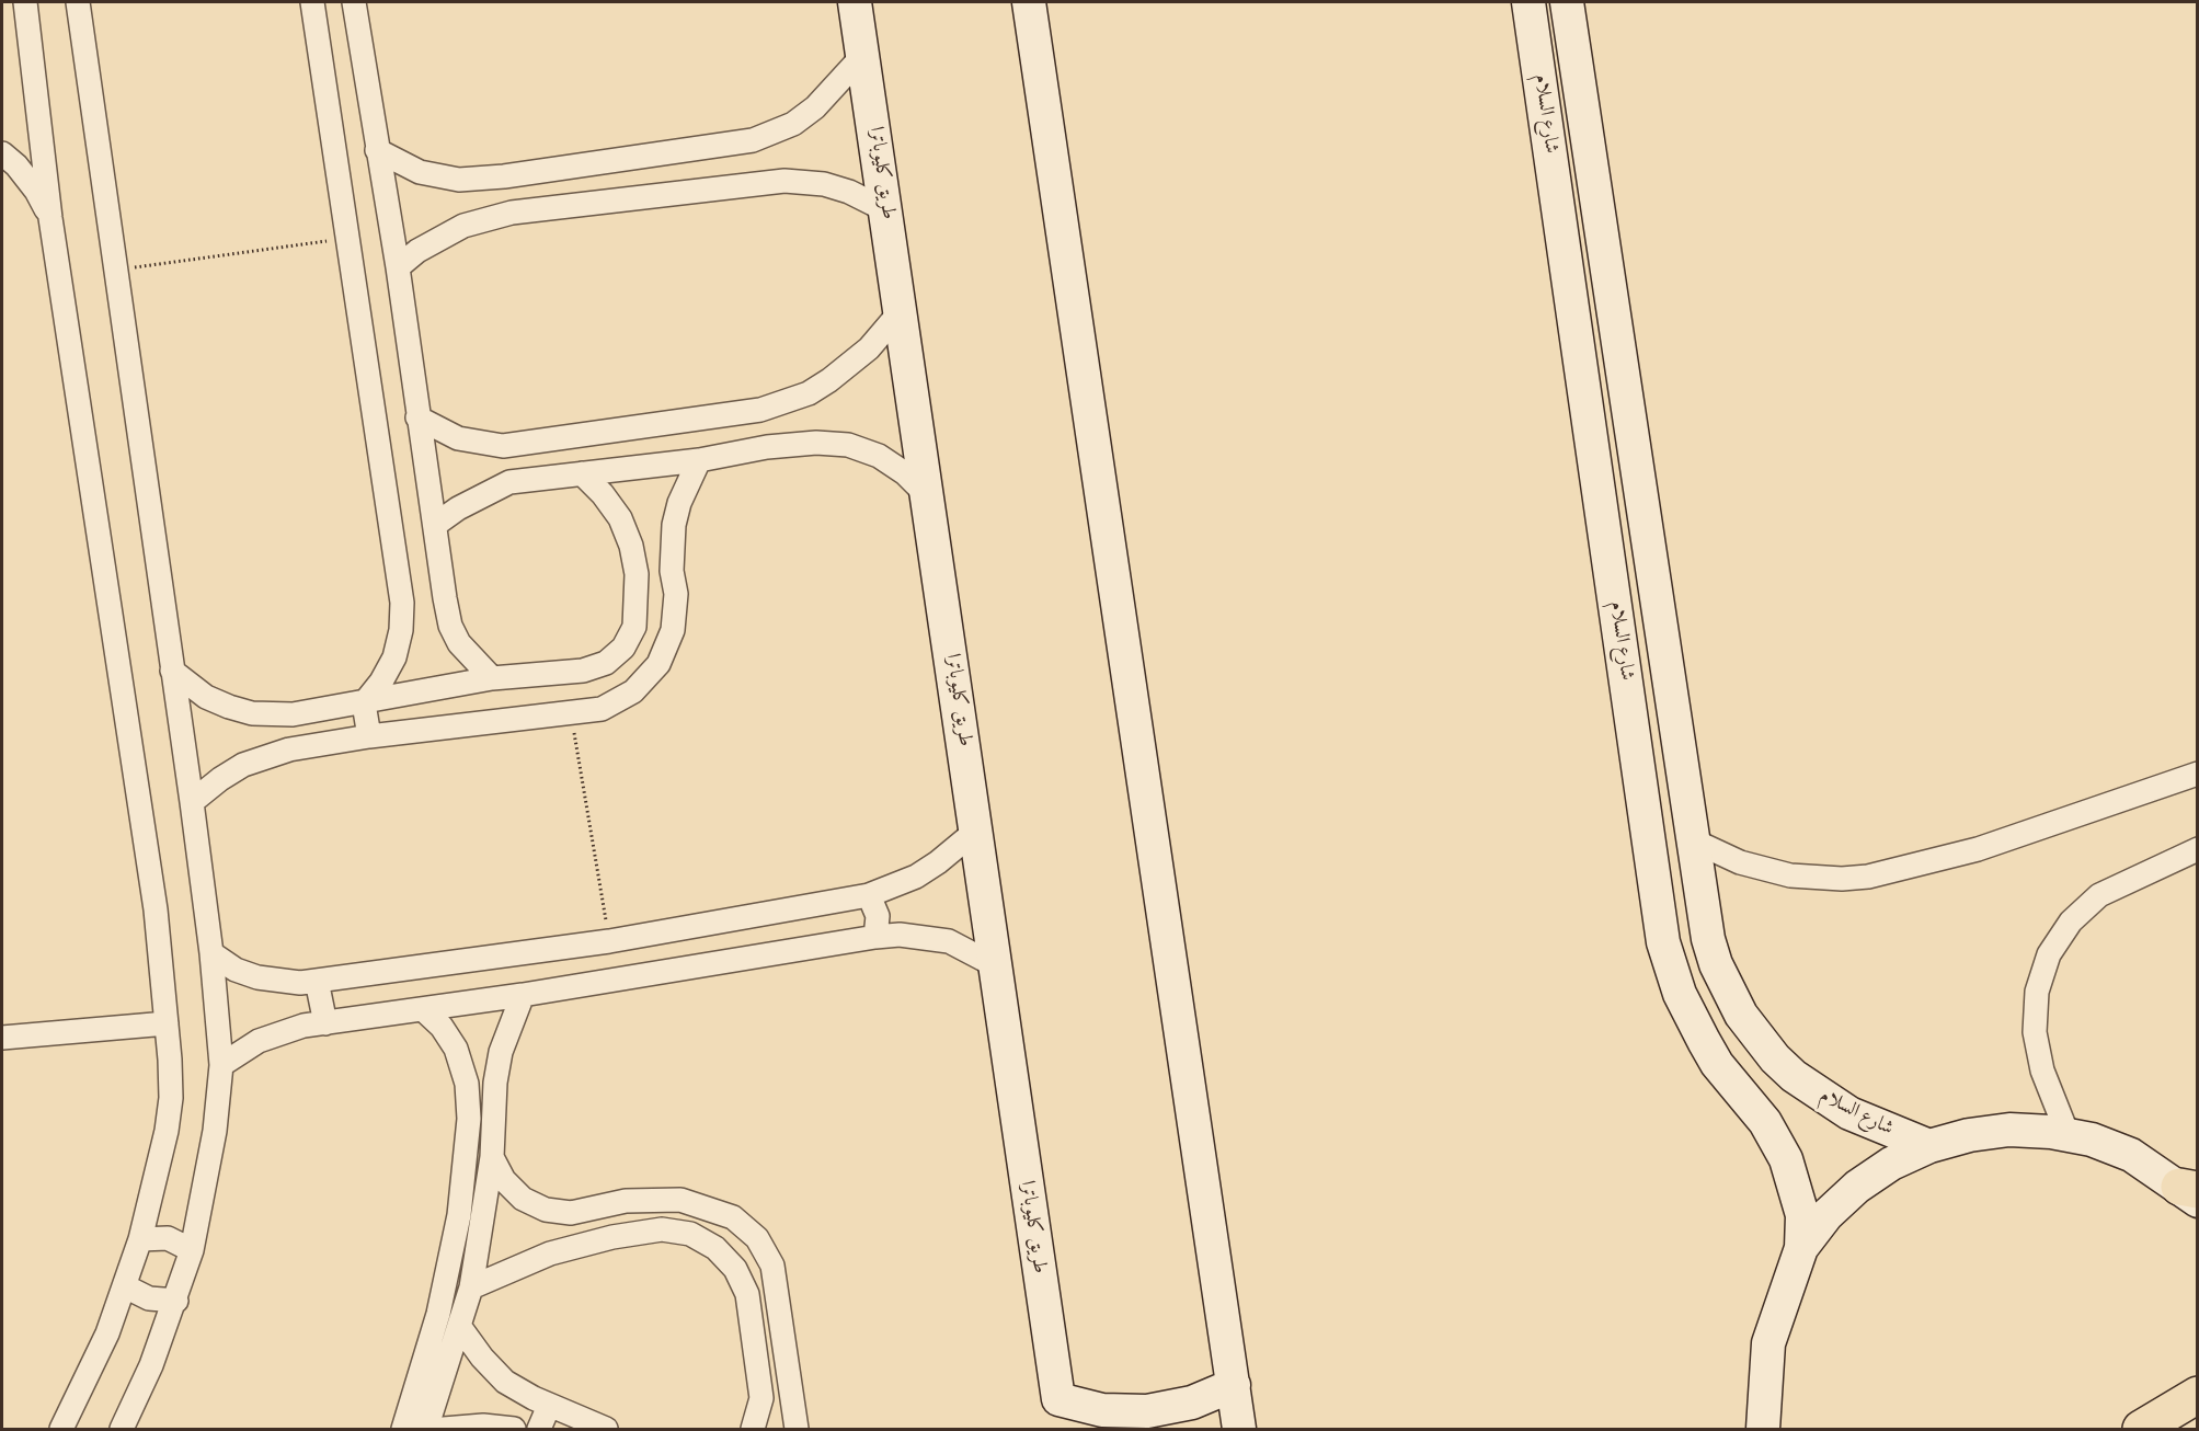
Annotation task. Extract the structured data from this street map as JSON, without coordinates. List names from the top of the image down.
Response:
{
  "streets": {
    "main road": ["شارع السلام", "طريق كليوباترا"]
  }
}
